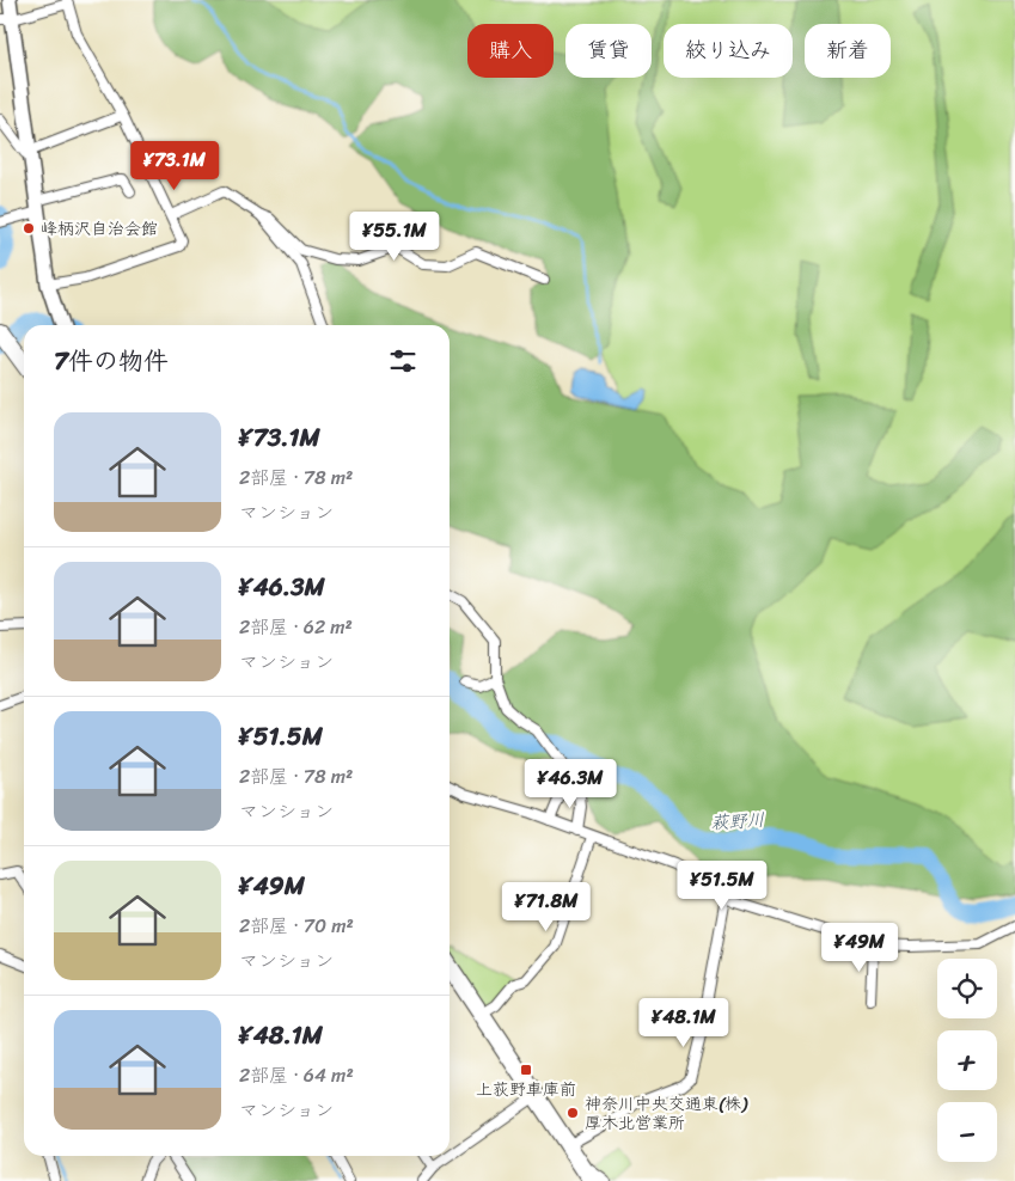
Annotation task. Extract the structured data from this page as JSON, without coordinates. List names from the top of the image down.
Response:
{
  "water": ["萩野川"],
  "places": {
    "other": ["峰柄沢自治会館", "神奈川中央交通東(株) 厚木北営業所"],
    "transit": ["上荻野車庫前"]
  },
  "page": {
    "chip": [
      "購入",
      "賃貸",
      "絞り込み",
      "新着"
    ],
    "price": [
      "¥73.1M",
      "¥55.1M",
      "¥46.3M",
      "¥51.5M",
      "¥71.8M",
      "¥49M",
      "¥48.1M"
    ],
    "heading": "7件の物件",
    "list": [
      {
        "name": "¥73.1M",
        "note": "2部屋 · 78 m² · マンション"
      },
      {
        "name": "¥46.3M",
        "note": "2部屋 · 62 m² · マンション"
      },
      {
        "name": "¥51.5M",
        "note": "2部屋 · 78 m² · マンション"
      },
      {
        "name": "¥49M",
        "note": "2部屋 · 70 m² · マンション"
      },
      {
        "name": "¥48.1M",
        "note": "2部屋 · 64 m² · マンション"
      }
    ],
    "map_buttons": ["+", "−"]
  }
}
